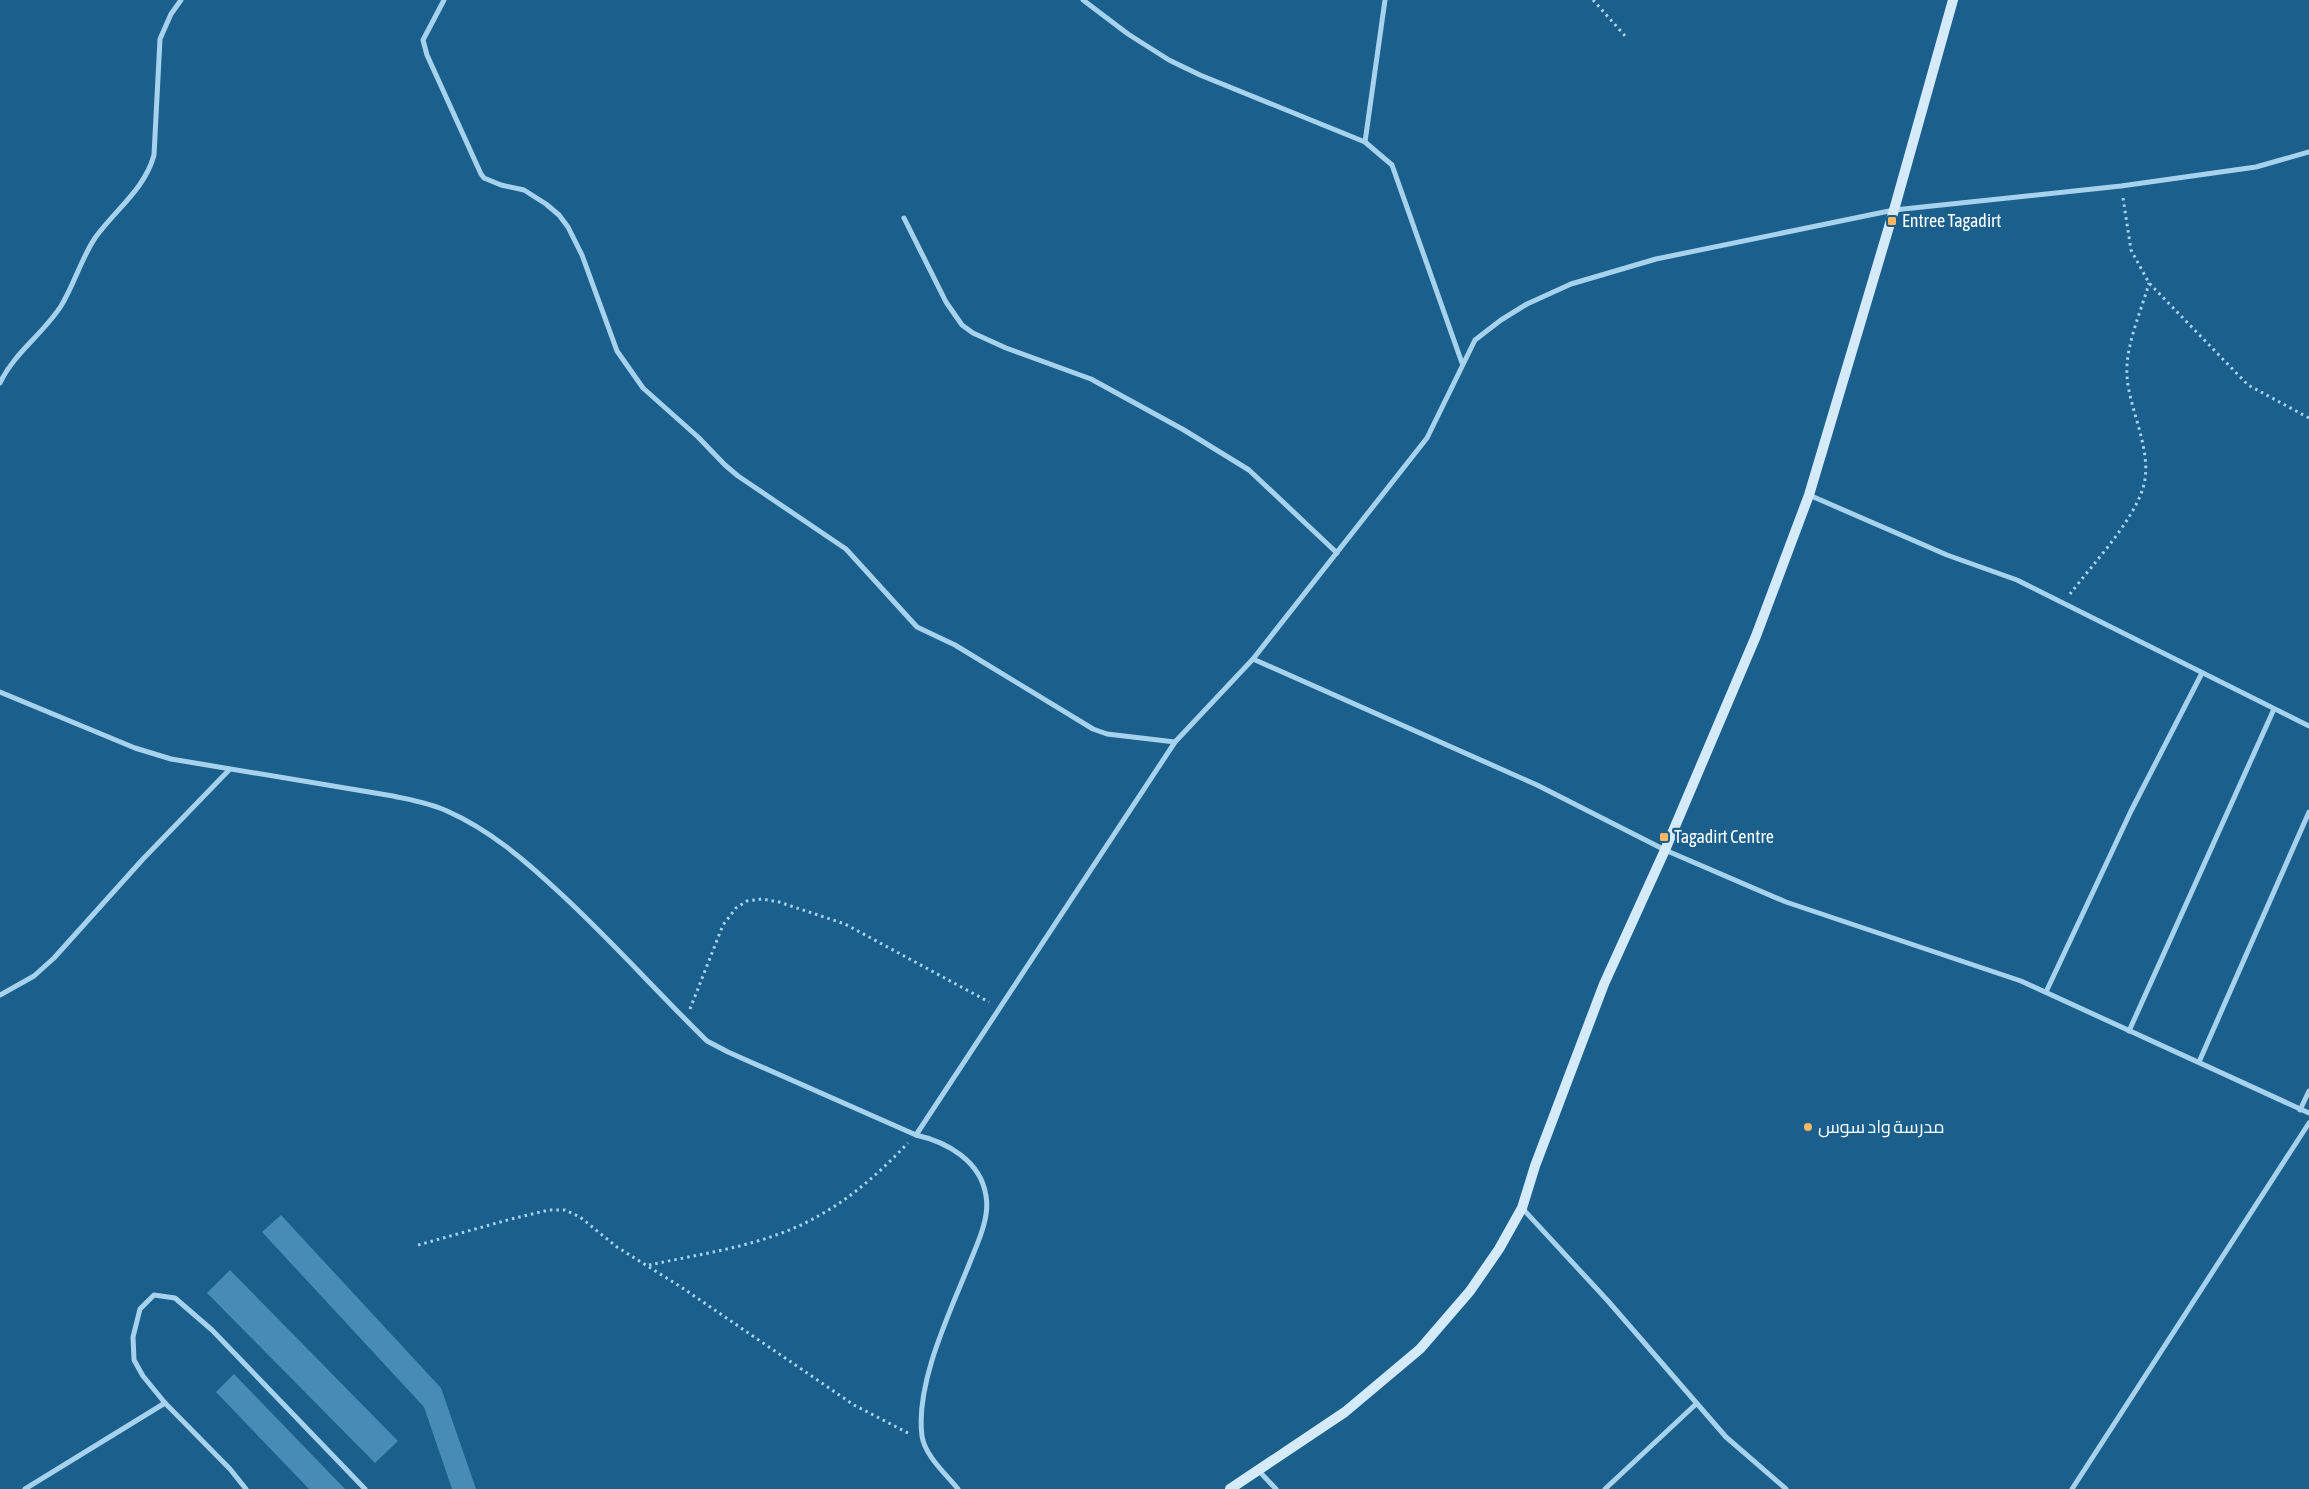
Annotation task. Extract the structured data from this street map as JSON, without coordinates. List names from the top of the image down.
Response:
{
  "places": {
    "transit": ["Entree Tagadirt", "Tagadirt Centre"],
    "other": ["مدرسة واد سوس"]
  }
}
